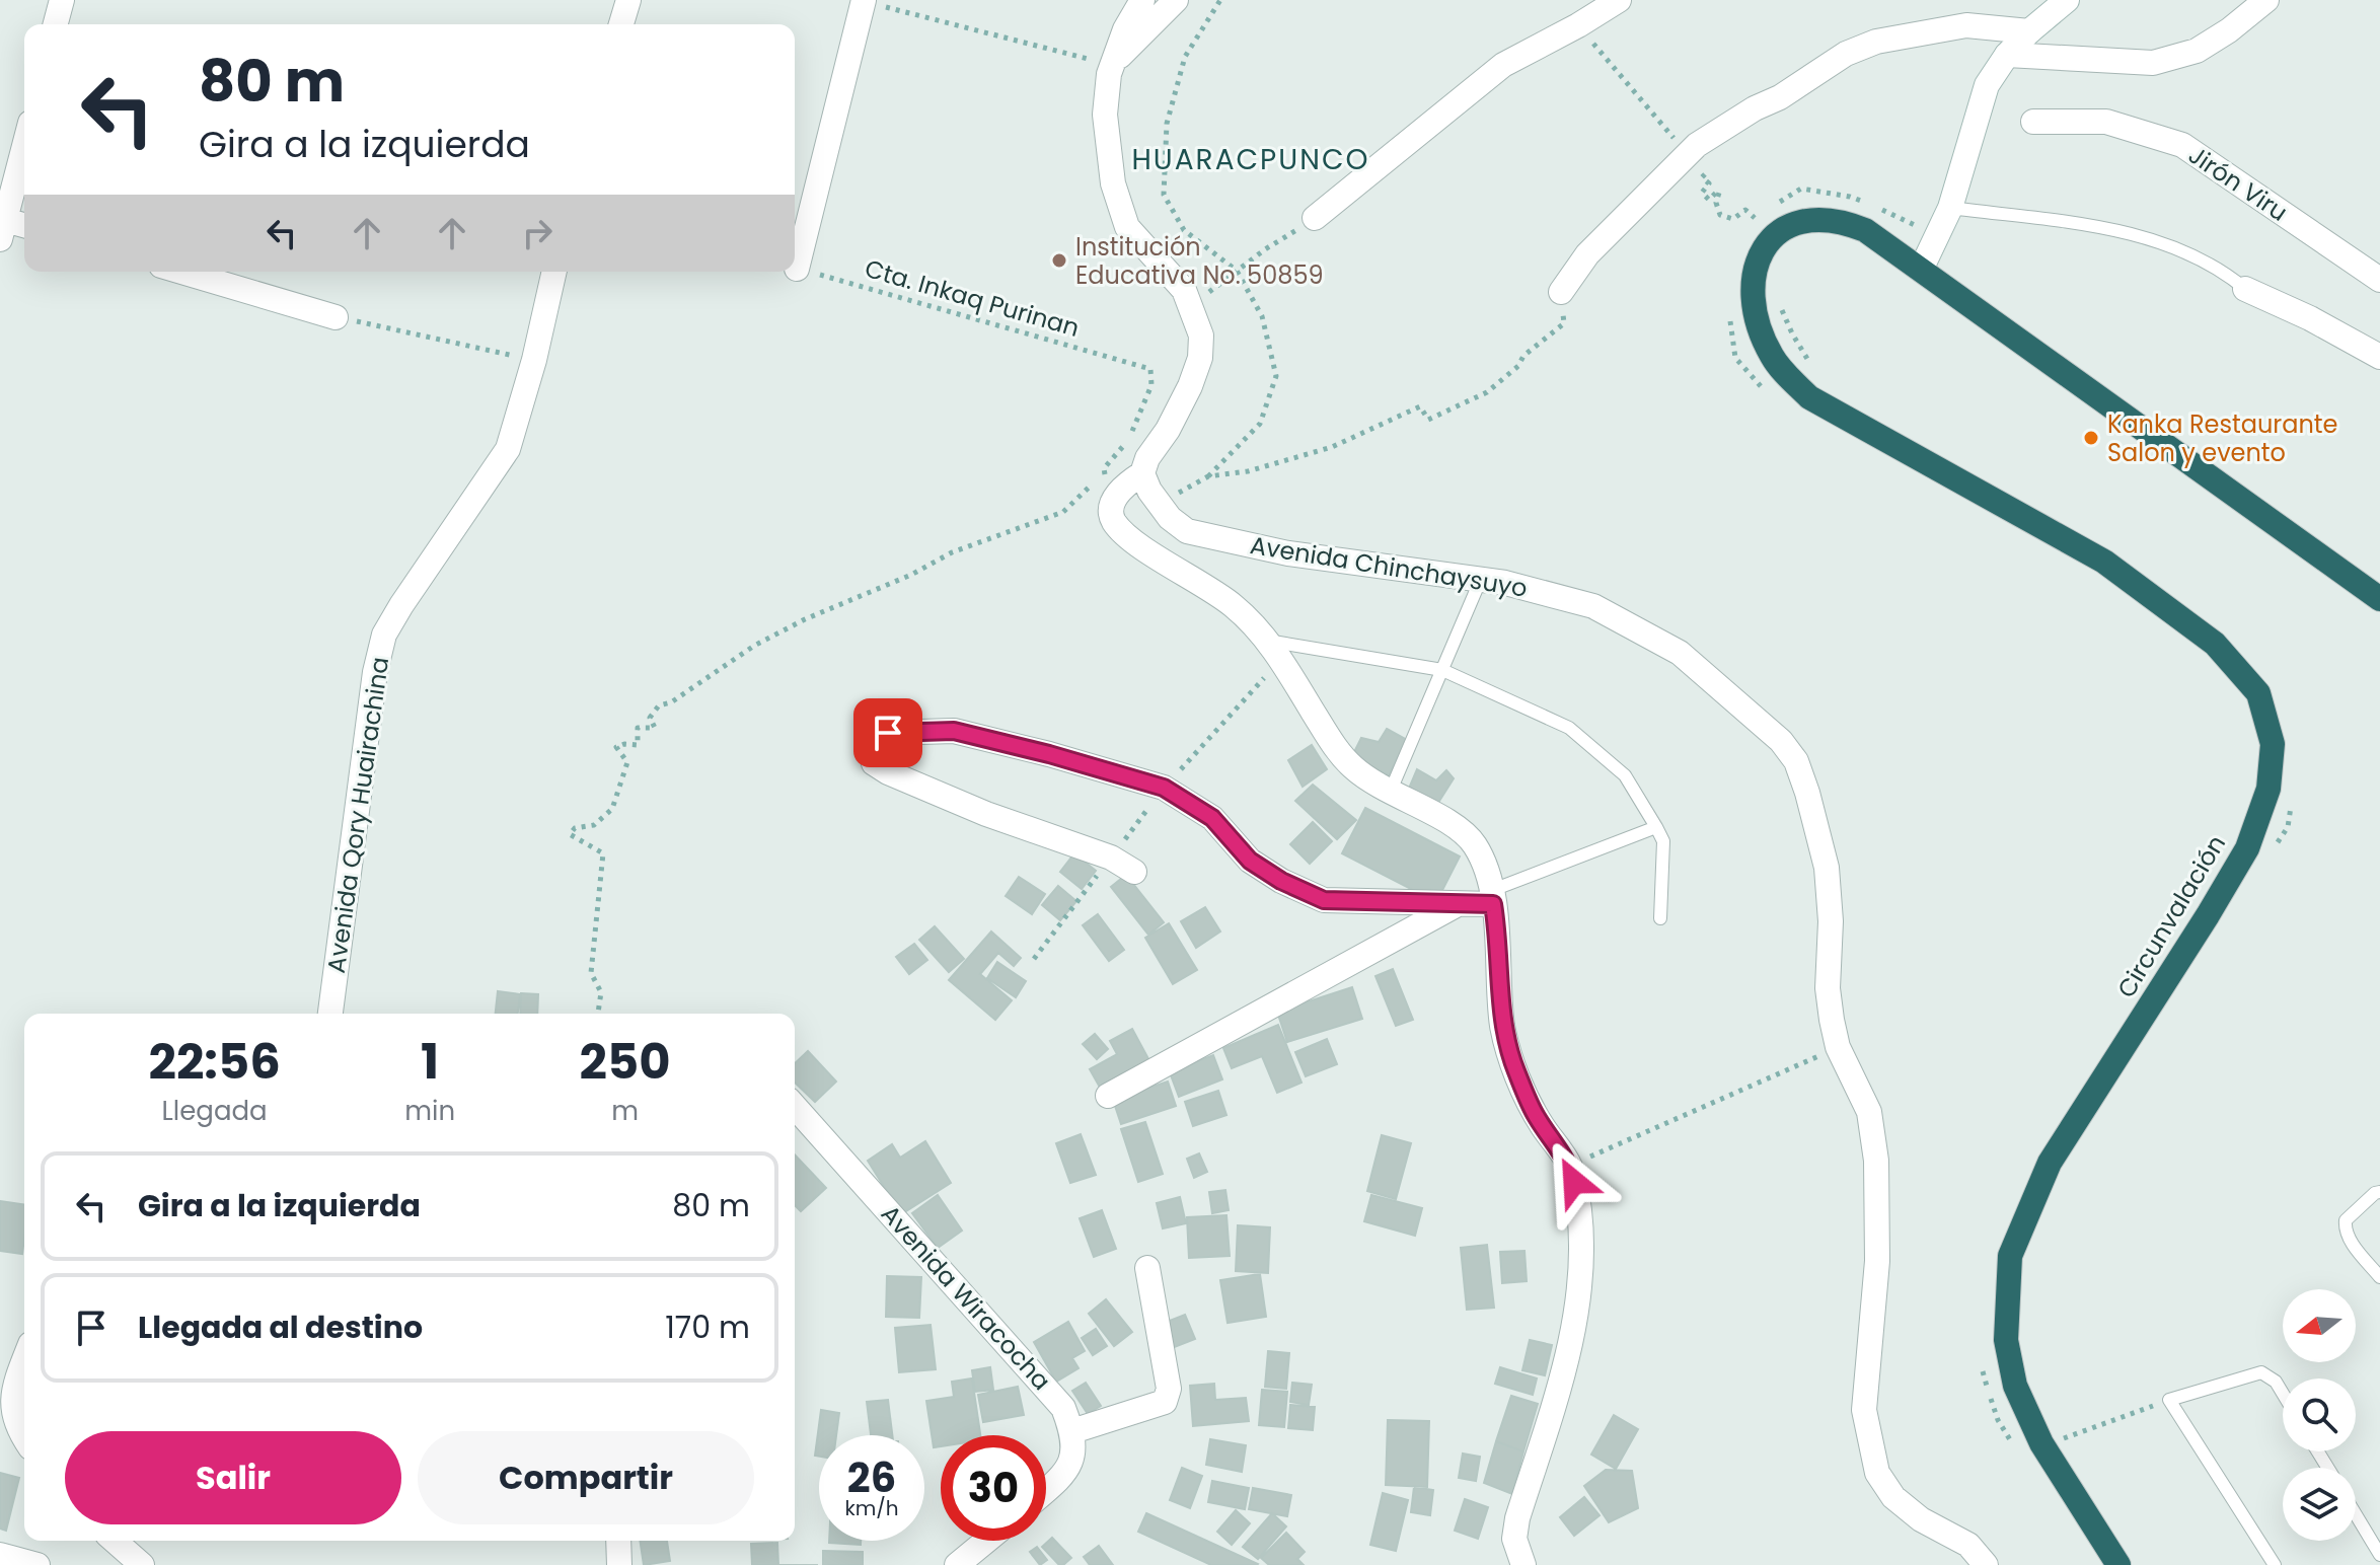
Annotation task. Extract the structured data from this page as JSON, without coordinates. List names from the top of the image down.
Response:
{
  "streets": {
    "highway": ["Circunvalación"],
    "street": [
      "Jirón Viru",
      "Avenida Chinchaysuyo",
      "Avenida Qory Huairachina",
      "Avenida Wiracocha"
    ],
    "path": ["Cta. Inkaq Purinan"]
  },
  "districts": ["HUARACPUNCO"],
  "places": ["Institución Educativa No. 50859", "Kanka Restaurante Salon y evento"],
  "north": "left",
  "page": {
    "turn": ["80 m", "Gira a la izquierda"],
    "eta": [
      "22:56",
      "Llegada",
      "1",
      "min",
      "250",
      "m"
    ],
    "list": [
      {
        "name": "Gira a la izquierda",
        "value": "80 m"
      },
      {
        "name": "Llegada al destino",
        "value": "170 m"
      }
    ],
    "buttons": ["Salir", "Compartir"],
    "speed": "26 km/h",
    "limit": "30"
  }
}
